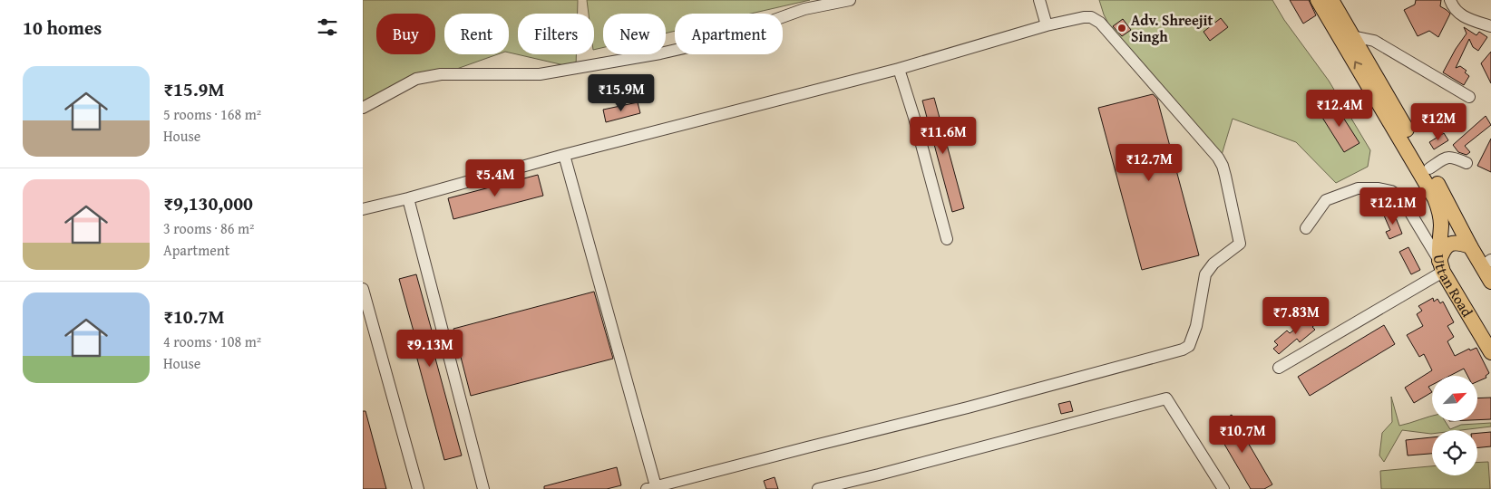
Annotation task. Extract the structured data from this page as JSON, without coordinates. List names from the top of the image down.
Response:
{
  "streets": {
    "main road": ["Uttan Road"]
  },
  "places": ["Adv. Shreejit Singh"],
  "north": "top right",
  "page": {
    "heading": "10 homes",
    "chip": [
      "Buy",
      "Rent",
      "Filters",
      "New",
      "Apartment"
    ],
    "list": [
      {
        "name": "₹15.9M",
        "note": "5 rooms · 168 m² · House"
      },
      {
        "name": "₹9,130,000",
        "note": "3 rooms · 86 m² · Apartment"
      },
      {
        "name": "₹10.7M",
        "note": "4 rooms · 108 m² · House"
      }
    ],
    "price": [
      "₹15.9M",
      "₹12.4M",
      "₹12M",
      "₹11.6M",
      "₹12.7M",
      "₹5.4M",
      "₹12.1M",
      "₹7.83M",
      "₹9.13M",
      "₹10.7M"
    ]
  }
}
